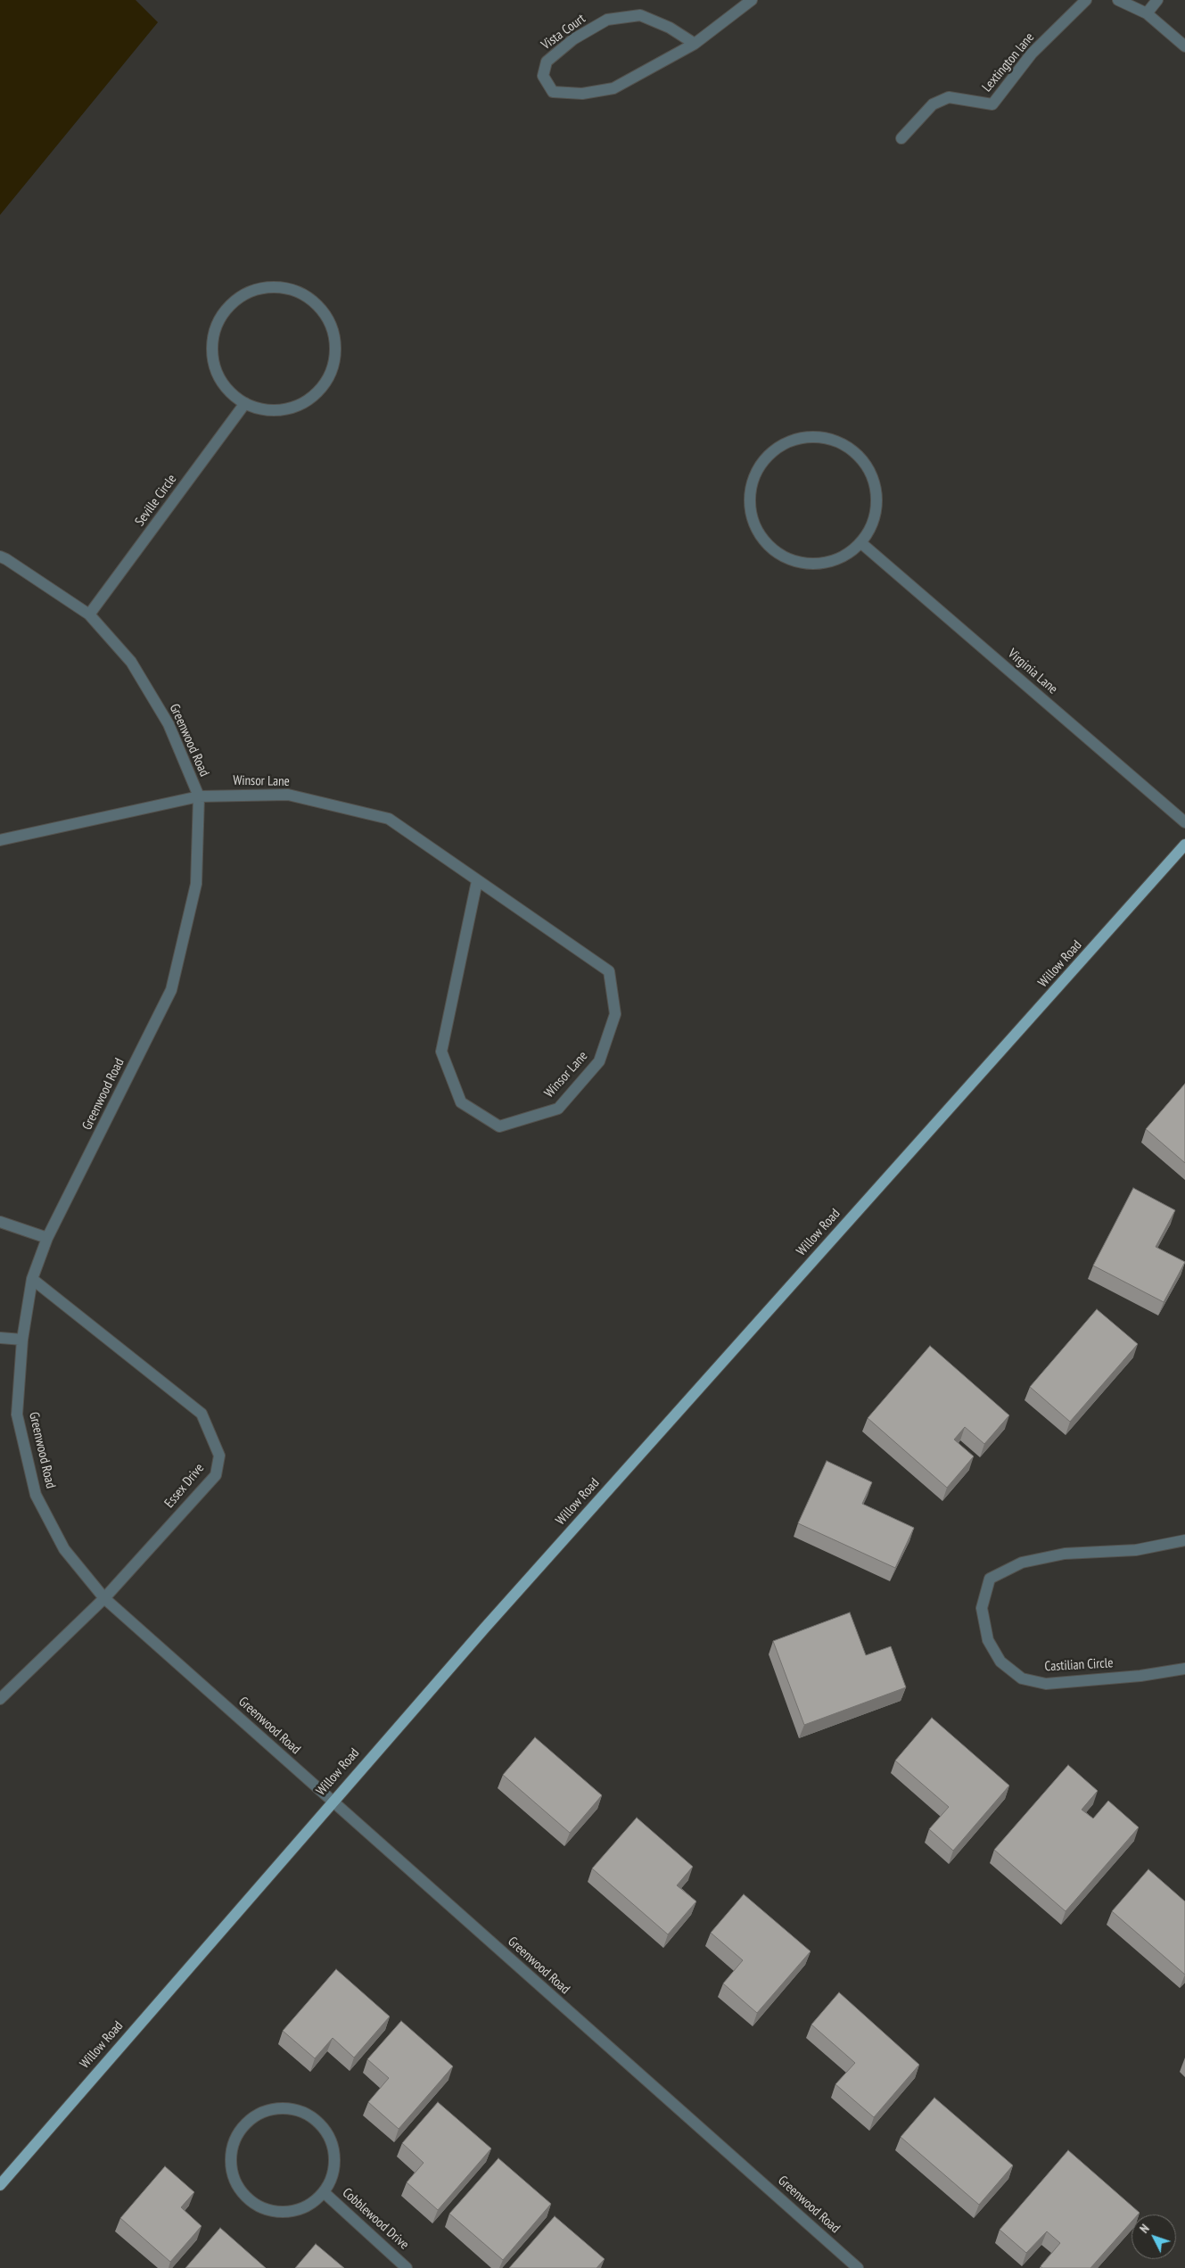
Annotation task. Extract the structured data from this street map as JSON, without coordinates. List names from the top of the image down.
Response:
{
  "streets": {
    "main road": ["Willow Road"],
    "street": [
      "Vista Court",
      "Lextington lane",
      "Seville Circle",
      "Virginia Lane",
      "Greenwood Road",
      "Winsor Lane",
      "Essex Drive",
      "Castilian Circle",
      "Cobblewood Drive"
    ]
  },
  "crossings": [
    ["Seville Circle", "Greenwood Road"],
    ["Greenwood Road", "Winsor Lane"],
    ["Greenwood Road", "Willow Road"],
    ["Greenwood Road", "Essex Drive"]
  ],
  "north": "top left"
}
